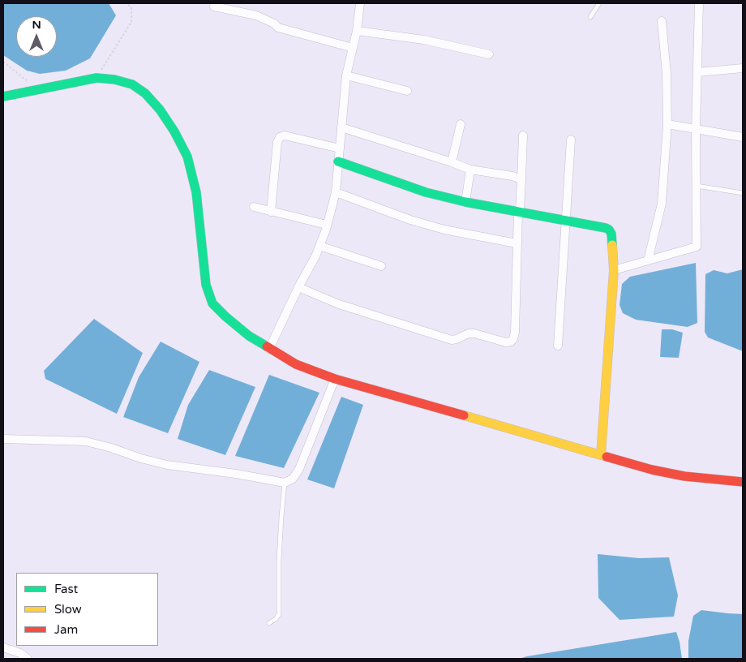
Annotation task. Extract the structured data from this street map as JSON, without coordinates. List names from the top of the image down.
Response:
{
  "legend": ["Fast", "Slow", "Jam"],
  "north": "top"
}
